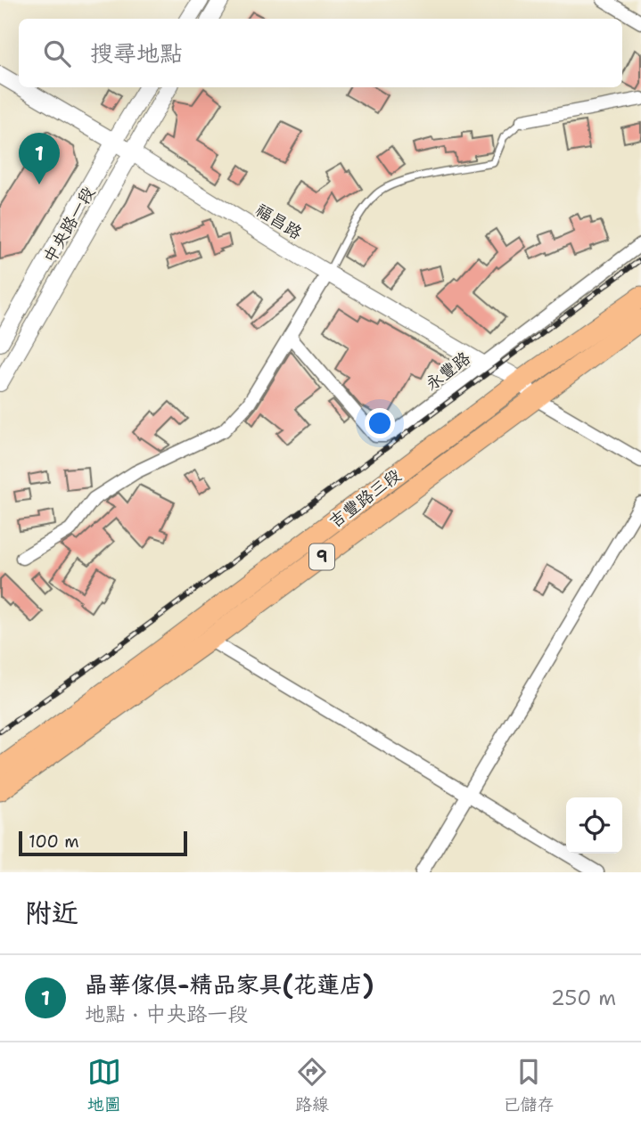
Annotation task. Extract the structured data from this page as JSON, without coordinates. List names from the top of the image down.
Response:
{
  "streets": {
    "main road": ["吉豐路三段", "9"],
    "street": ["福昌路", "中央路一段", "永豐路"]
  },
  "crossings": [
    ["福昌路", "中央路一段"],
    ["福昌路", "永豐路"],
    ["福昌路", "吉豐路三段"]
  ],
  "scale_bar": "100 m",
  "page": {
    "search": "搜尋地點",
    "pins": "1",
    "scale": "100 m",
    "heading": "附近",
    "list": [
      {
        "mark": "1",
        "name": "晶華傢俱-精品家具(花蓮店)",
        "note": "地點 · 中央路一段",
        "value": "250 m"
      }
    ],
    "nav": ["地圖", "路線", "已儲存"]
  }
}
